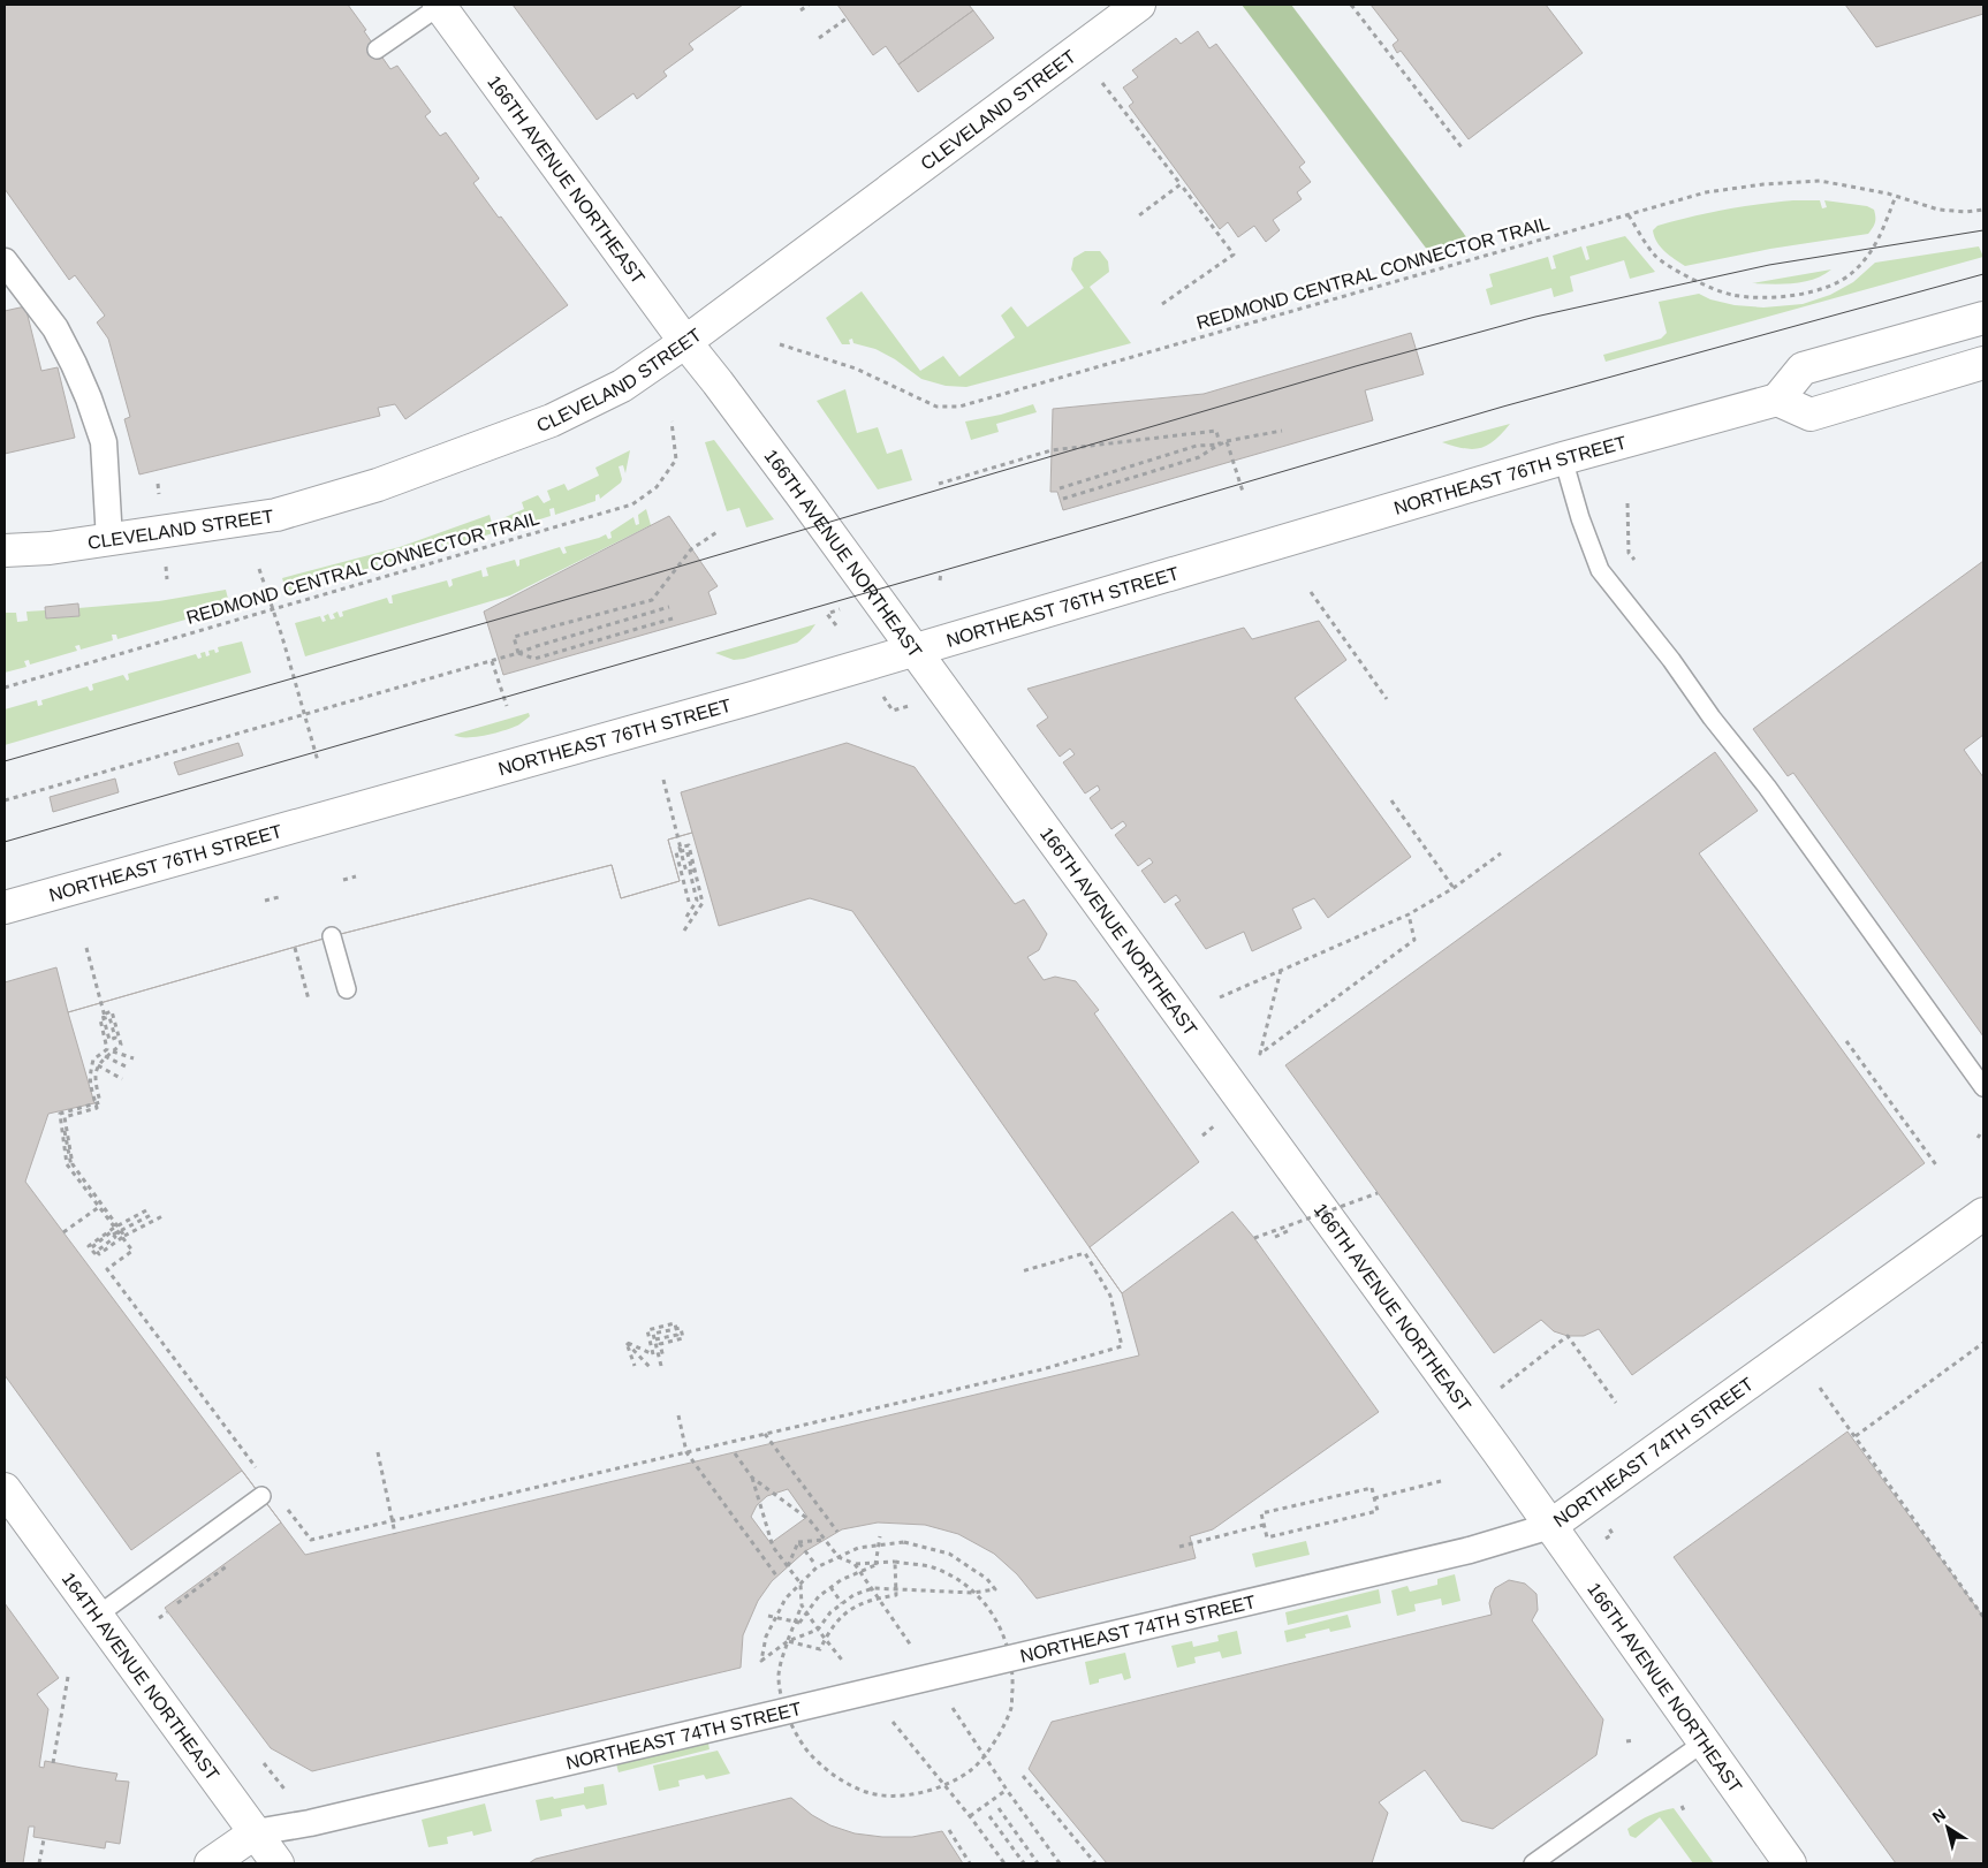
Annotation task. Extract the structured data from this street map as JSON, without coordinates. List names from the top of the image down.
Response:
{
  "streets": {
    "street": [
      "CLEVELAND STREET",
      "166TH AVENUE NORTHEAST",
      "NORTHEAST 76TH STREET",
      "NORTHEAST 74TH STREET",
      "164TH AVENUE NORTHEAST"
    ],
    "path": ["REDMOND CENTRAL CONNECTOR TRAIL"]
  },
  "crossings": [
    ["CLEVELAND STREET", "166TH AVENUE NORTHEAST"],
    ["166TH AVENUE NORTHEAST", "NORTHEAST 76TH STREET"],
    ["166TH AVENUE NORTHEAST", "NORTHEAST 74TH STREET"],
    ["NORTHEAST 74TH STREET", "164TH AVENUE NORTHEAST"]
  ],
  "north": "top left"
}
